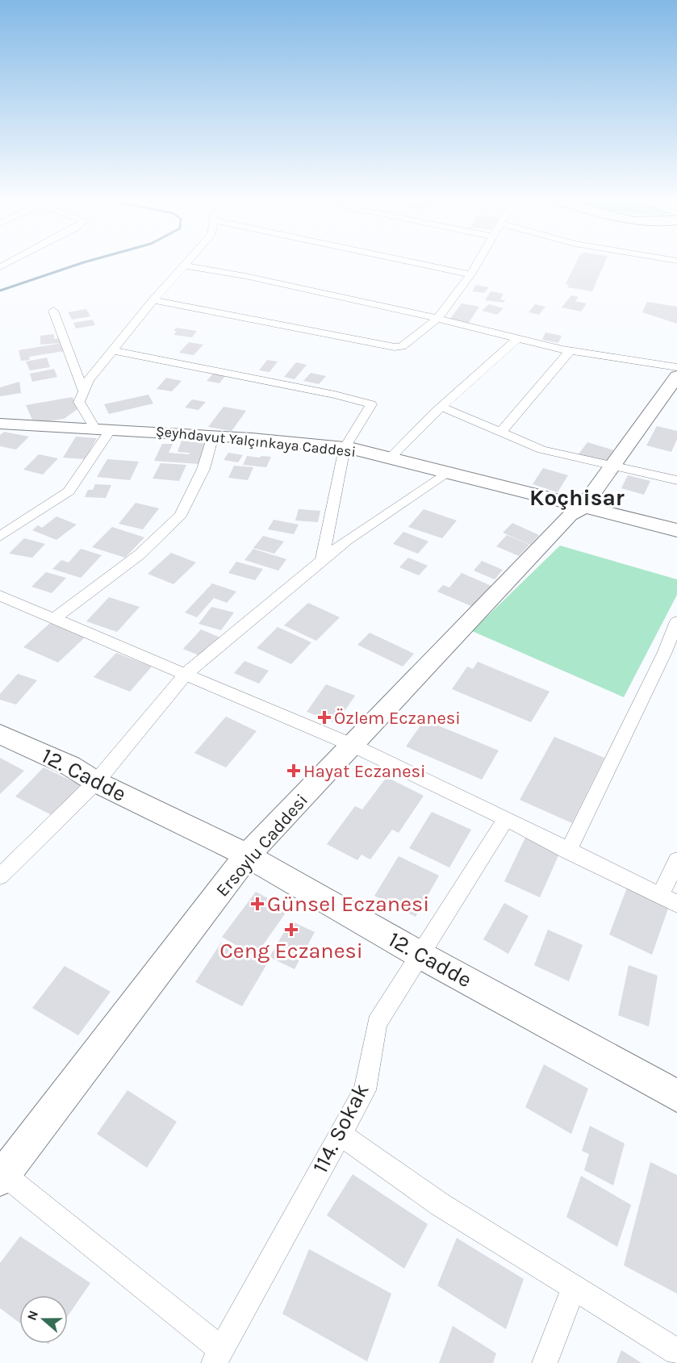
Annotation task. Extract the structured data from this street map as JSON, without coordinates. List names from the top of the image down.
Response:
{
  "streets": {
    "street": [
      "Şeyhdavut Yalçınkaya Caddesi",
      "12. Cadde",
      "Ersoylu Caddesi",
      "114. Sokak"
    ]
  },
  "crossings": [
    ["Şeyhdavut Yalçınkaya Caddesi", "Ersoylu Caddesi"],
    ["12. Cadde", "Ersoylu Caddesi"],
    ["12. Cadde", "114. Sokak"]
  ],
  "districts": ["Koçhisar"],
  "places": {
    "health": [
      "Özlem Eczanesi",
      "Hayat Eczanesi",
      "Günsel Eczanesi",
      "Ceng Eczanesi"
    ]
  },
  "north": "left"
}
